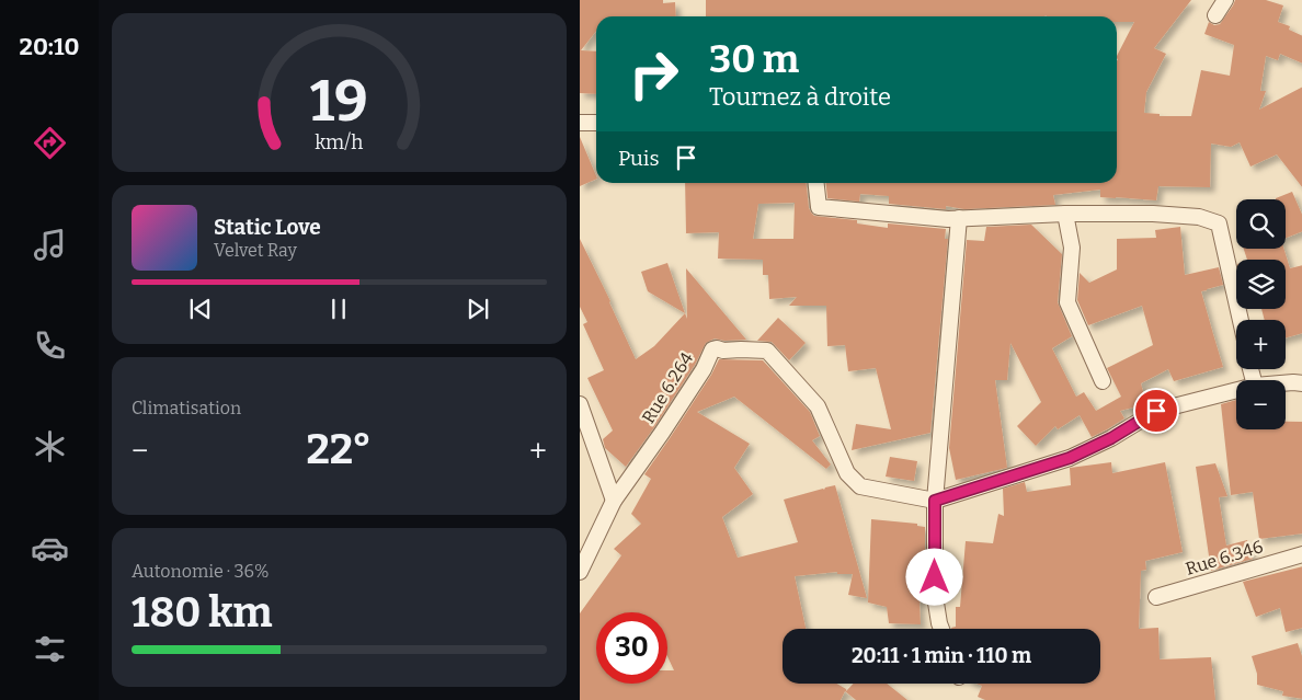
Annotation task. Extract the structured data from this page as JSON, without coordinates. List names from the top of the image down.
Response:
{
  "streets": {
    "street": ["Rue 6.264", "Rue 6.346"]
  },
  "page": {
    "tabs": "20:10",
    "turn": ["30 m", "Tournez à droite"],
    "then": "Puis",
    "map_buttons": ["+", "−"],
    "song": ["Static Love", "Velvet Ray"],
    "tile": [
      "Climatisation",
      ["Autonomie · 36%", "180 km"]
    ],
    "heat": ["−", "22°", "+"],
    "limit": "30",
    "trip": "20:11 · 1 min · 110 m",
    "gauge": ["19", "km/h"]
  }
}
